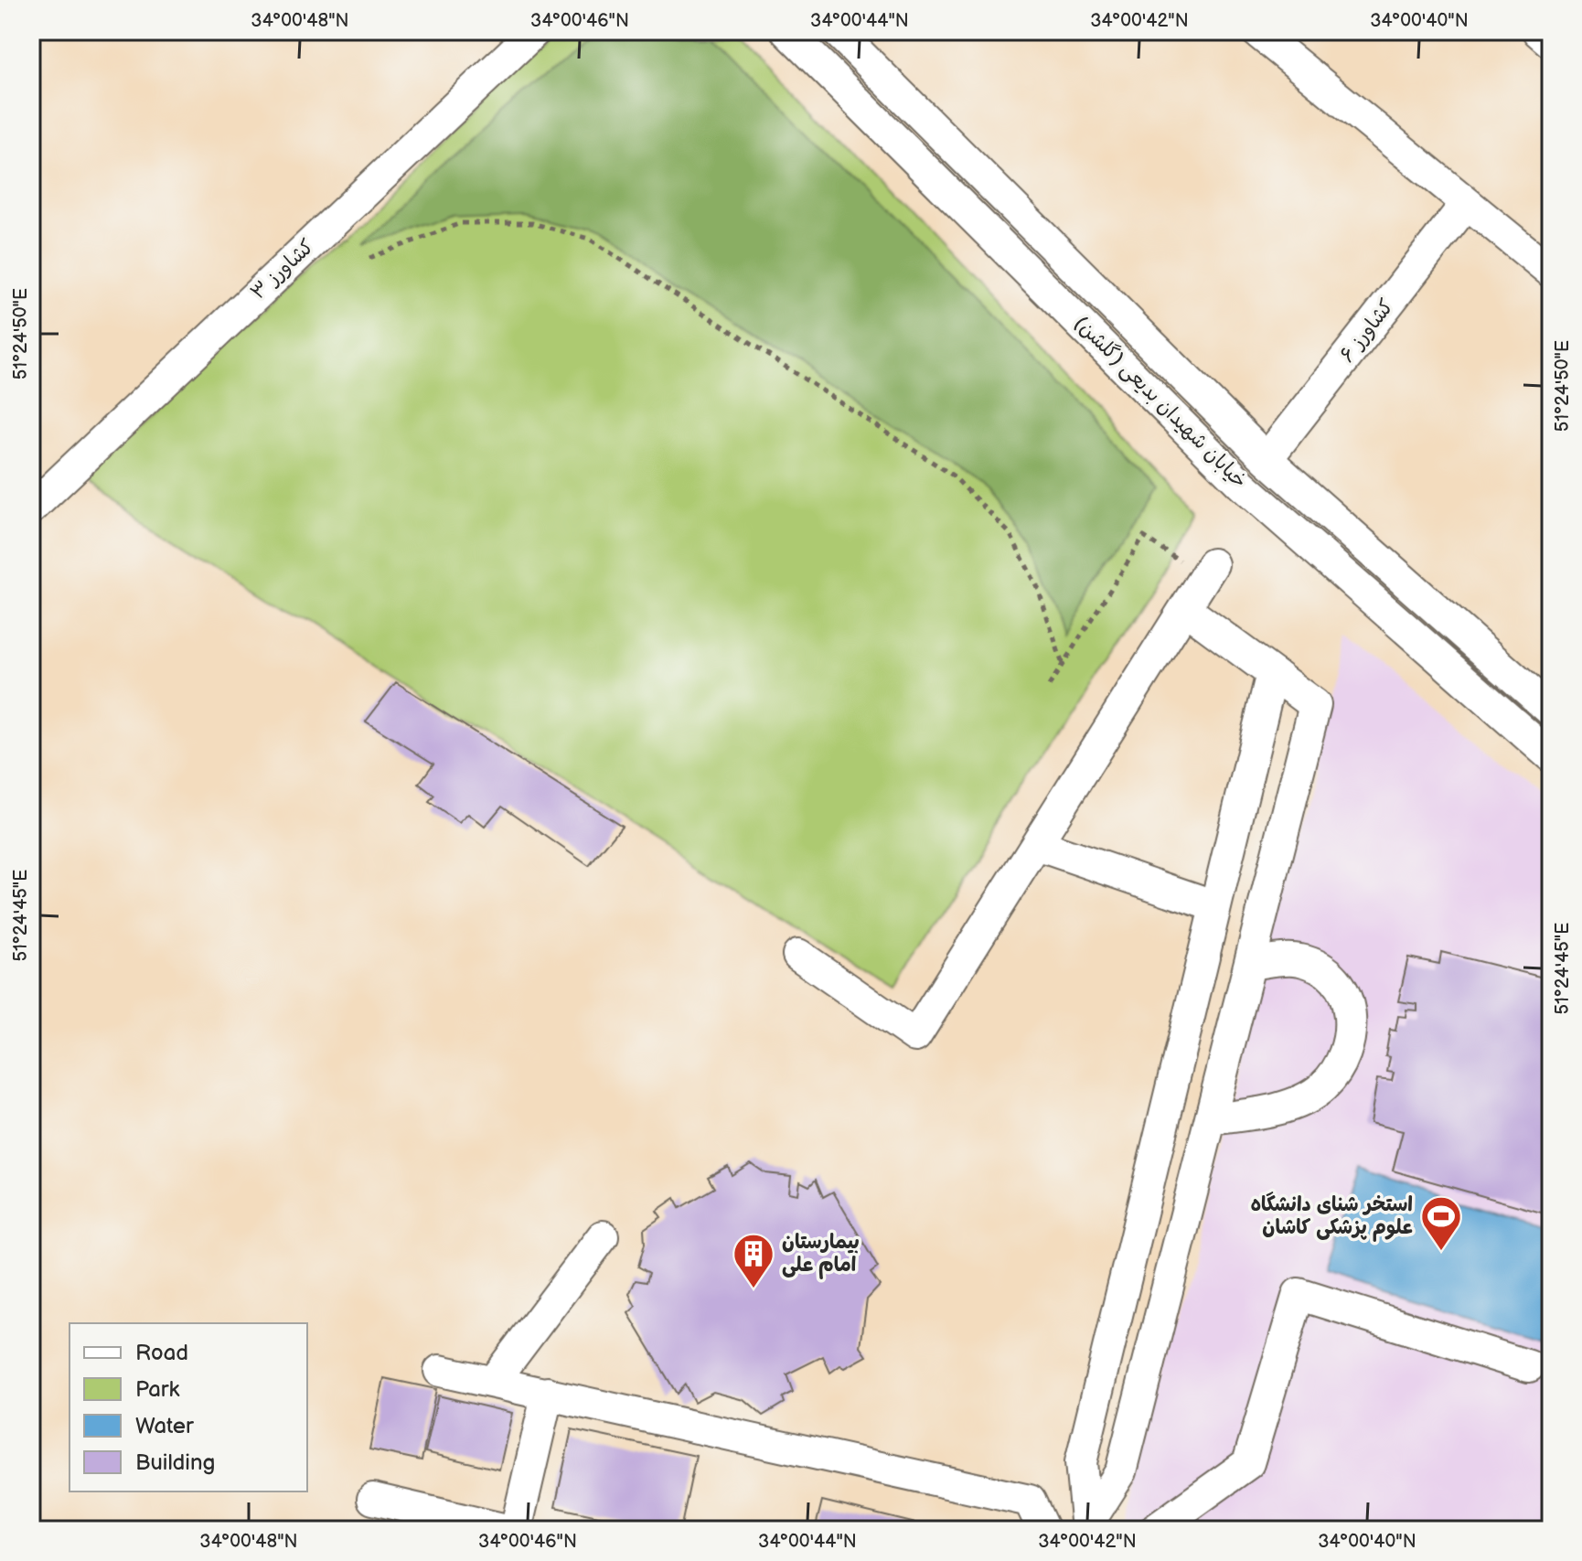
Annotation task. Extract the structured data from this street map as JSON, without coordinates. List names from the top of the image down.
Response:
{
  "streets": {
    "street": ["کشاورز ۳", "کشاورز ۶", "خیابان شهیدان بدیعی (گلشن)"]
  },
  "crossings": [
    ["کشاورز ۶", "خیابان شهیدان بدیعی (گلشن)"]
  ],
  "places": {
    "sports": ["استخر شنای دانشگاه علوم پزشکی کاشان"],
    "building": ["بیمارستان امام علی"]
  },
  "legend": [
    "Road",
    "Park",
    "Water",
    "Building"
  ],
  "coordinates": [
    "34°00'48\"N",
    "34°00'46\"N",
    "34°00'44\"N",
    "34°00'42\"N",
    "34°00'40\"N",
    "51°24'50\"E",
    "51°24'45\"E"
  ]
}
